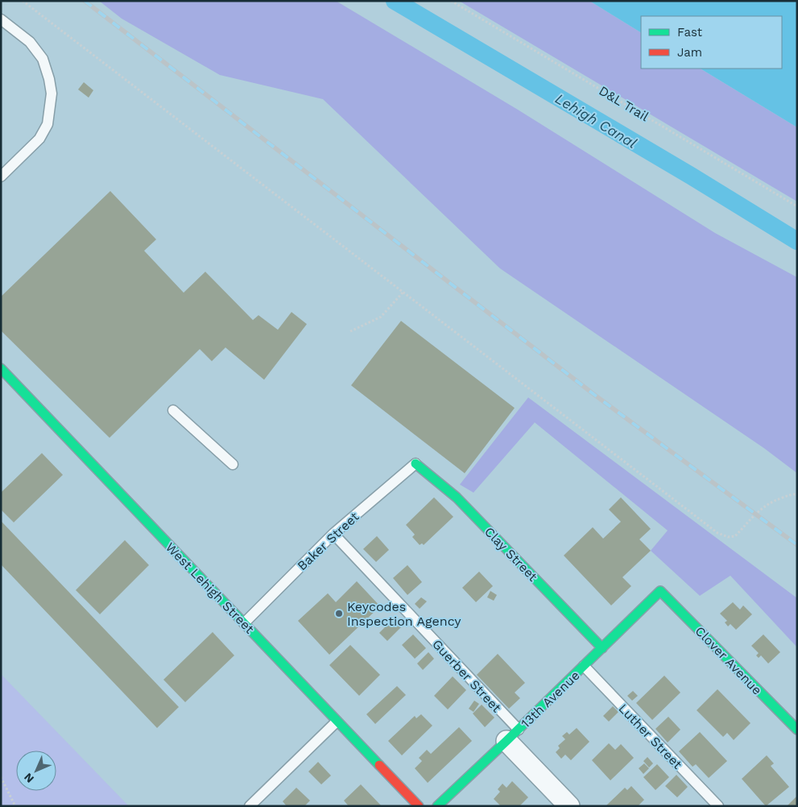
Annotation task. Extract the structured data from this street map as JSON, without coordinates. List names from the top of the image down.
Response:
{
  "streets": {
    "street": [
      "Clay Street",
      "West Lehigh Street",
      "Clover Avenue",
      "13th Avenue"
    ],
    "lane": ["Baker Street", "Guerber Street", "Luther Street"],
    "path": ["D&L Trail"]
  },
  "crossings": [
    ["Baker Street", "Clay Street"],
    ["Baker Street", "West Lehigh Street"],
    ["Baker Street", "Guerber Street"],
    ["Clay Street", "13th Avenue"],
    ["Clover Avenue", "13th Avenue"],
    ["Guerber Street", "13th Avenue"],
    ["13th Avenue", "Luther Street"]
  ],
  "water": ["Lehigh Canal"],
  "places": ["Keycodes Inspection Agency"],
  "legend": ["Fast", "Jam"],
  "north": "bottom left"
}
